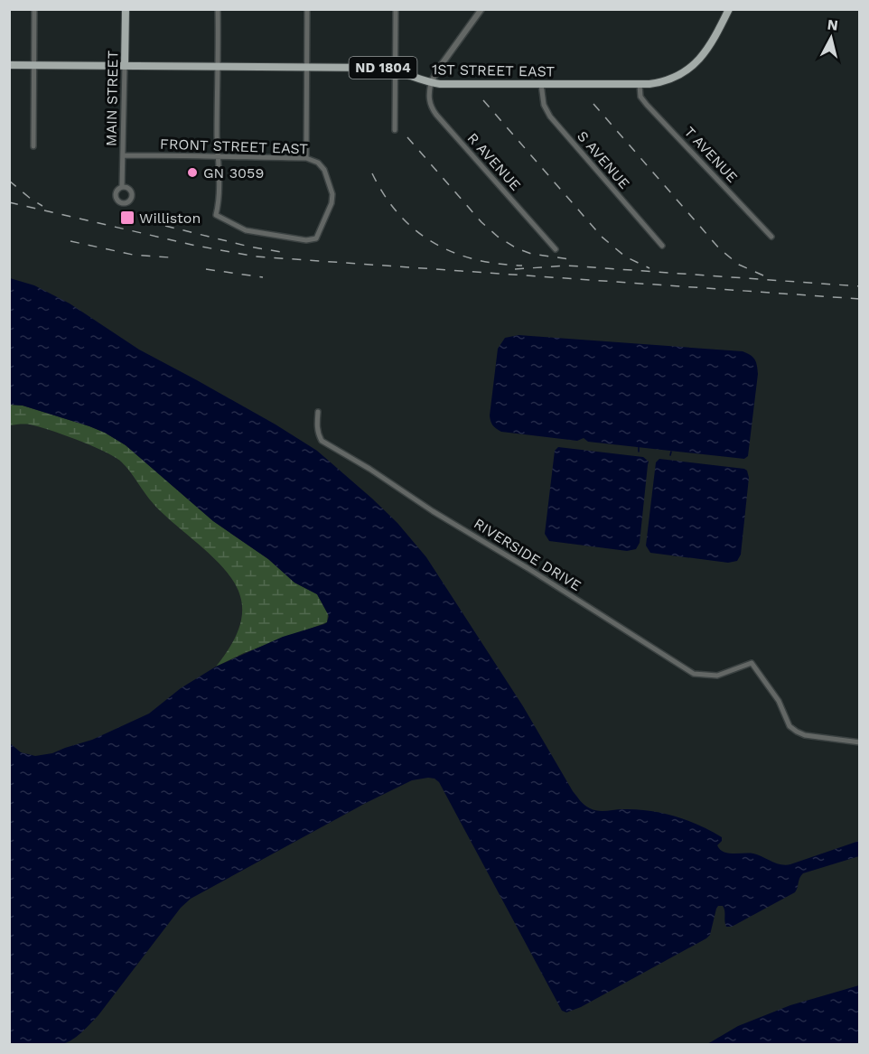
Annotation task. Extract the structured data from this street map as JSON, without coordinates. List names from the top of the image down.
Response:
{
  "streets": {
    "main road": ["ND 1804", "1ST STREET EAST", "MAIN STREET"],
    "street": [
      "FRONT STREET EAST",
      "T AVENUE",
      "S AVENUE",
      "R AVENUE",
      "RIVERSIDE DRIVE"
    ]
  },
  "crossings": [
    ["1ST STREET EAST", "MAIN STREET"],
    ["1ST STREET EAST", "T AVENUE"],
    ["1ST STREET EAST", "S AVENUE"],
    ["1ST STREET EAST", "R AVENUE"],
    ["MAIN STREET", "FRONT STREET EAST"]
  ],
  "places": {
    "other": ["GN 3059"],
    "transit": ["Williston"]
  },
  "north": "top"
}
